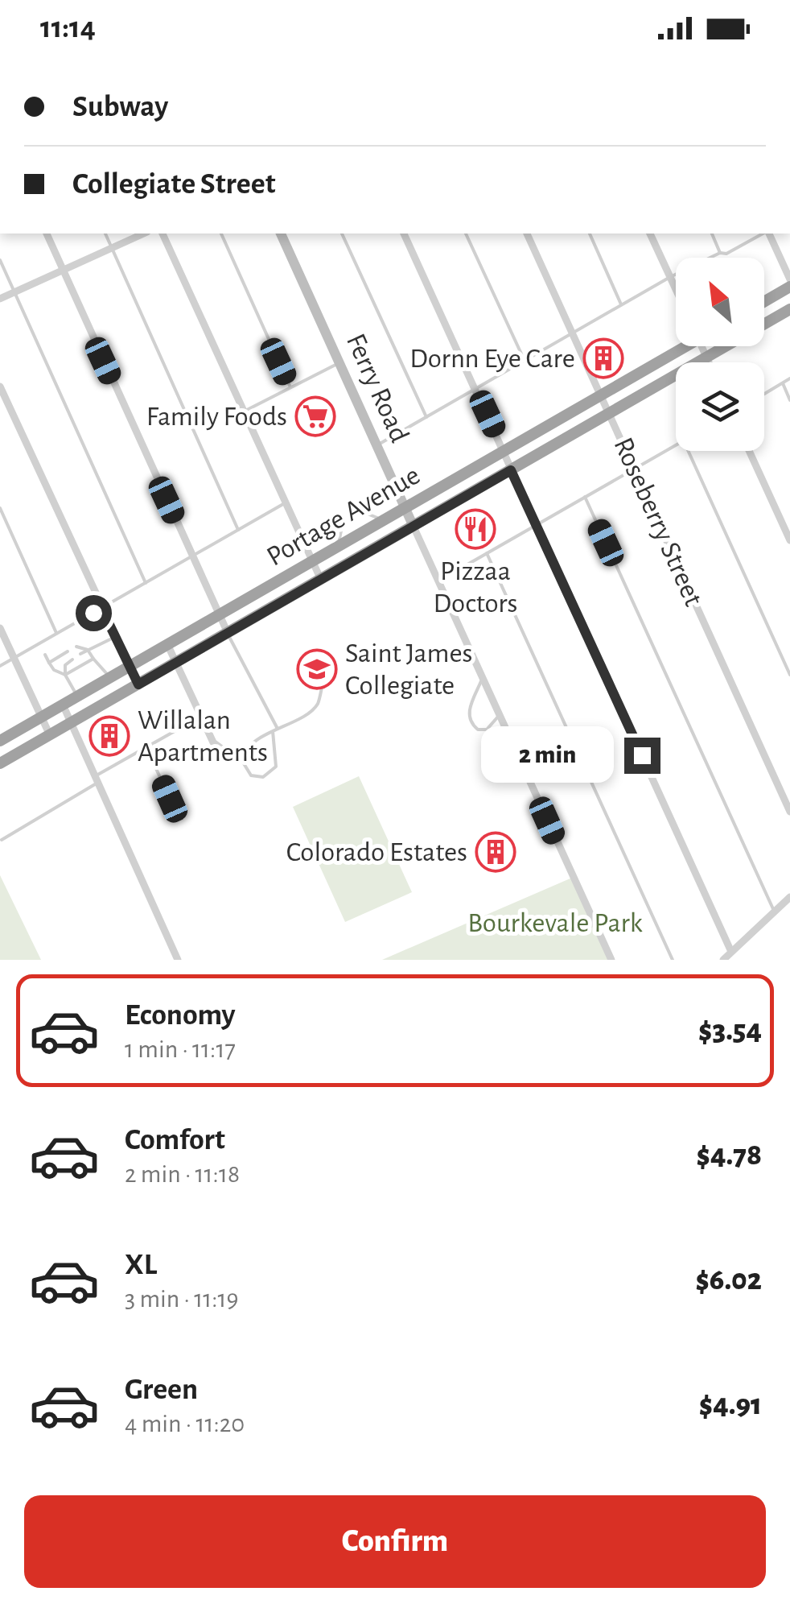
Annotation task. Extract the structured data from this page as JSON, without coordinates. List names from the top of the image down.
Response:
{
  "streets": {
    "highway": ["Portage Avenue"],
    "main road": ["Ferry Road"],
    "street": ["Roseberry Street"]
  },
  "crossings": [
    ["Ferry Road", "Portage Avenue"],
    ["Portage Avenue", "Roseberry Street"]
  ],
  "parks": ["Bourkevale Park"],
  "places": {
    "building": ["Dornn Eye Care", "Willalan Apartments", "Colorado Estates"],
    "supermarket": ["Family Foods"],
    "restaurant": ["Pizzaa Doctors"],
    "school or university": ["Saint James Collegiate"]
  },
  "north": "top left",
  "page": {
    "status": "11:14",
    "banner": ["Subway", "Collegiate Street"],
    "bubble": "2 min",
    "list": [
      {
        "name": "Economy",
        "note": "1 min · 11:17",
        "value": "$3.54"
      },
      {
        "name": "Comfort",
        "note": "2 min · 11:18",
        "value": "$4.78"
      },
      {
        "name": "XL",
        "note": "3 min · 11:19",
        "value": "$6.02"
      },
      {
        "name": "Green",
        "note": "4 min · 11:20",
        "value": "$4.91"
      }
    ],
    "buttons": "Confirm"
  }
}
